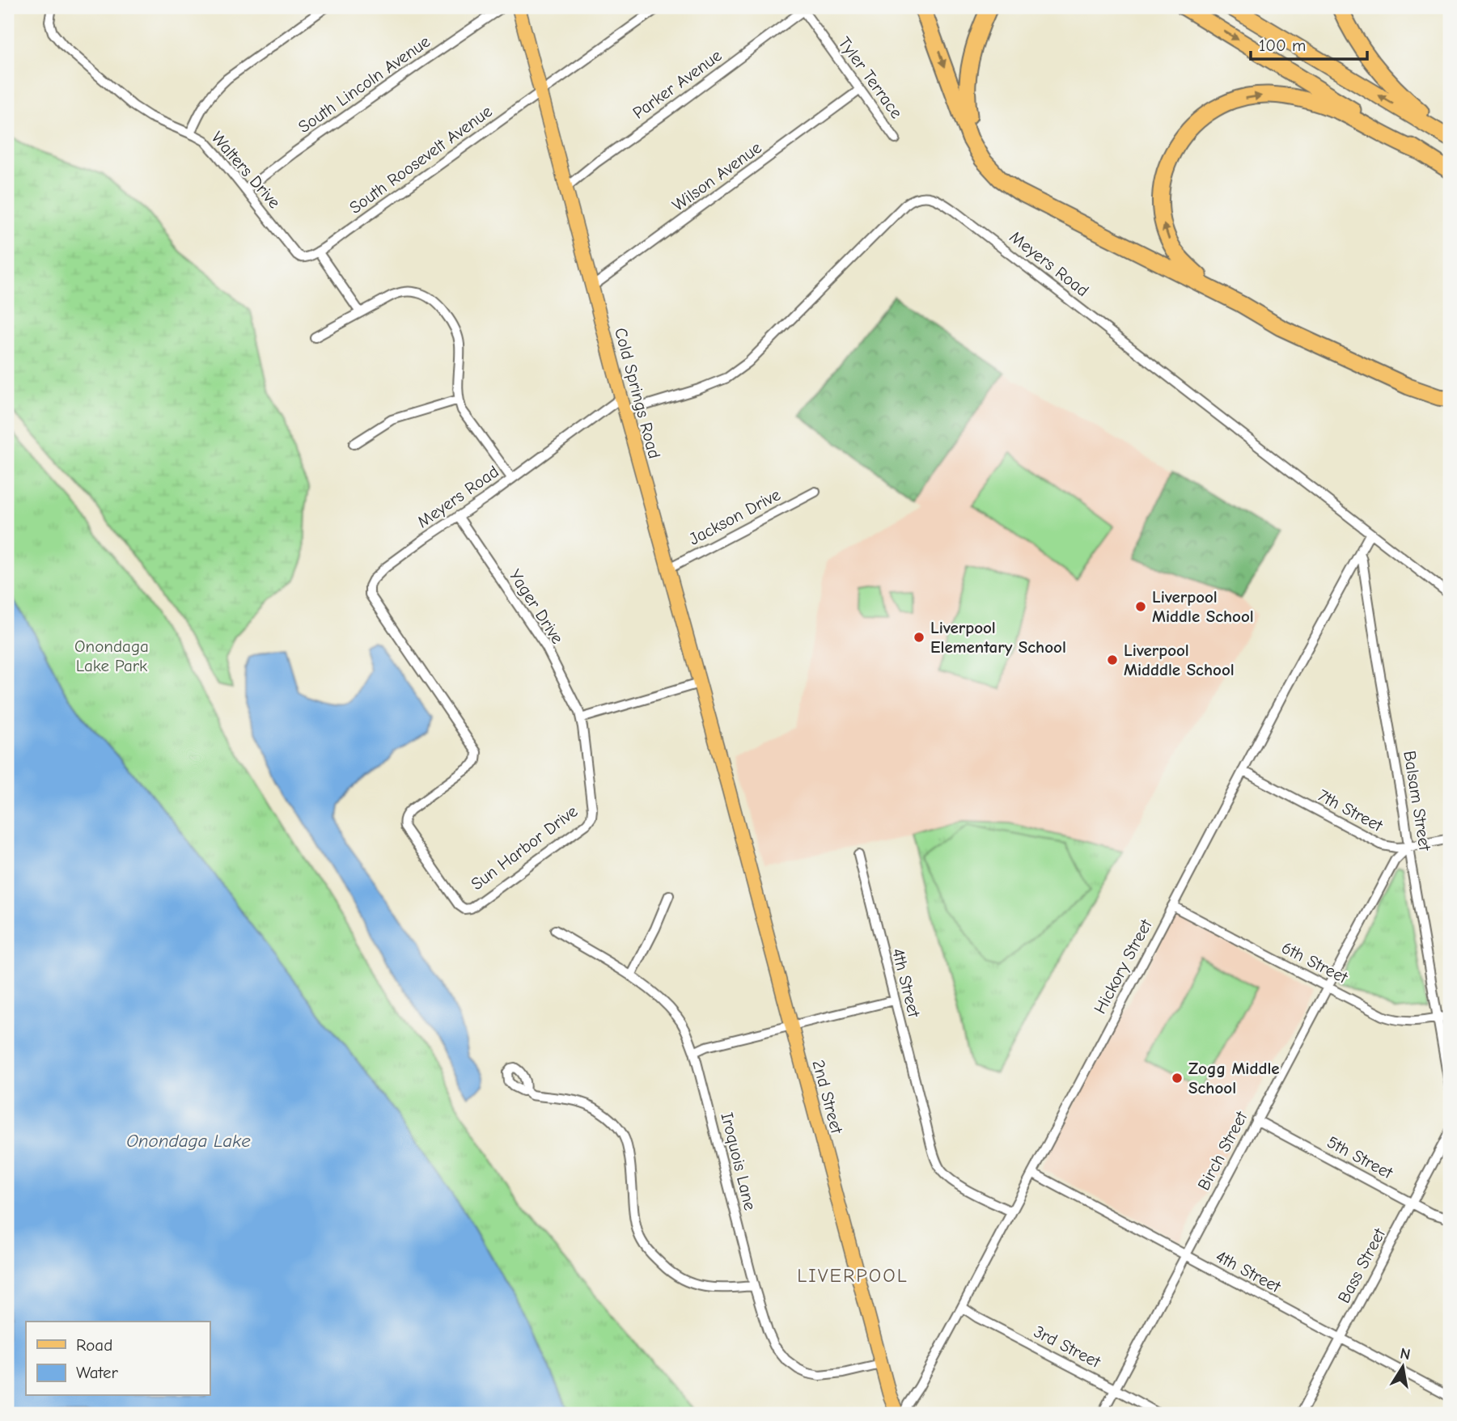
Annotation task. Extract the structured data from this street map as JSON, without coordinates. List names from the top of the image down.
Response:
{
  "streets": {
    "main road": ["Cold Springs Road", "2nd Street"],
    "street": [
      "Tyler Terrace",
      "South Lincoln Avenue",
      "Parker Avenue",
      "South Roosevelt Avenue",
      "Walters Drive",
      "Wilson Avenue",
      "Meyers Road",
      "Jackson Drive",
      "Yager Drive",
      "Balsam Street",
      "7th Street",
      "Sun Harbor Drive",
      "6th Street",
      "Hickory Street",
      "4th Street",
      "Birch Street",
      "5th Street",
      "Iroquois Lane",
      "Bass Street",
      "3rd Street"
    ]
  },
  "crossings": [
    ["Tyler Terrace", "Parker Avenue"],
    ["Tyler Terrace", "Wilson Avenue"],
    ["South Lincoln Avenue", "Walters Drive"],
    ["Parker Avenue", "Cold Springs Road"],
    ["South Roosevelt Avenue", "Walters Drive"],
    ["South Roosevelt Avenue", "Cold Springs Road"],
    ["Wilson Avenue", "Cold Springs Road"],
    ["Meyers Road", "Cold Springs Road"],
    ["Meyers Road", "Yager Drive"],
    ["Meyers Road", "Sun Harbor Drive"],
    ["Meyers Road", "Hickory Street"],
    ["Cold Springs Road", "Jackson Drive"],
    ["Cold Springs Road", "2nd Street"],
    ["Yager Drive", "Sun Harbor Drive"],
    ["Balsam Street", "7th Street"],
    ["Balsam Street", "6th Street"],
    ["Balsam Street", "Hickory Street"],
    ["Balsam Street", "Birch Street"],
    ["7th Street", "Hickory Street"],
    ["7th Street", "Birch Street"],
    ["6th Street", "Hickory Street"],
    ["6th Street", "Birch Street"],
    ["Hickory Street", "4th Street"],
    ["Hickory Street", "3rd Street"],
    ["4th Street", "Birch Street"],
    ["4th Street", "Bass Street"],
    ["2nd Street", "Iroquois Lane"],
    ["Birch Street", "5th Street"],
    ["Birch Street", "3rd Street"],
    ["5th Street", "Bass Street"]
  ],
  "districts": ["LIVERPOOL"],
  "water": ["Onondaga Lake"],
  "parks": ["Onondaga Lake Park"],
  "places": [
    "Liverpool Middle School",
    "Liverpool Elementary School",
    "Liverpool Midddle School",
    "Zogg Middle School"
  ],
  "legend": ["Road", "Water"],
  "scale_bar": "100 m",
  "north": "top"
}
